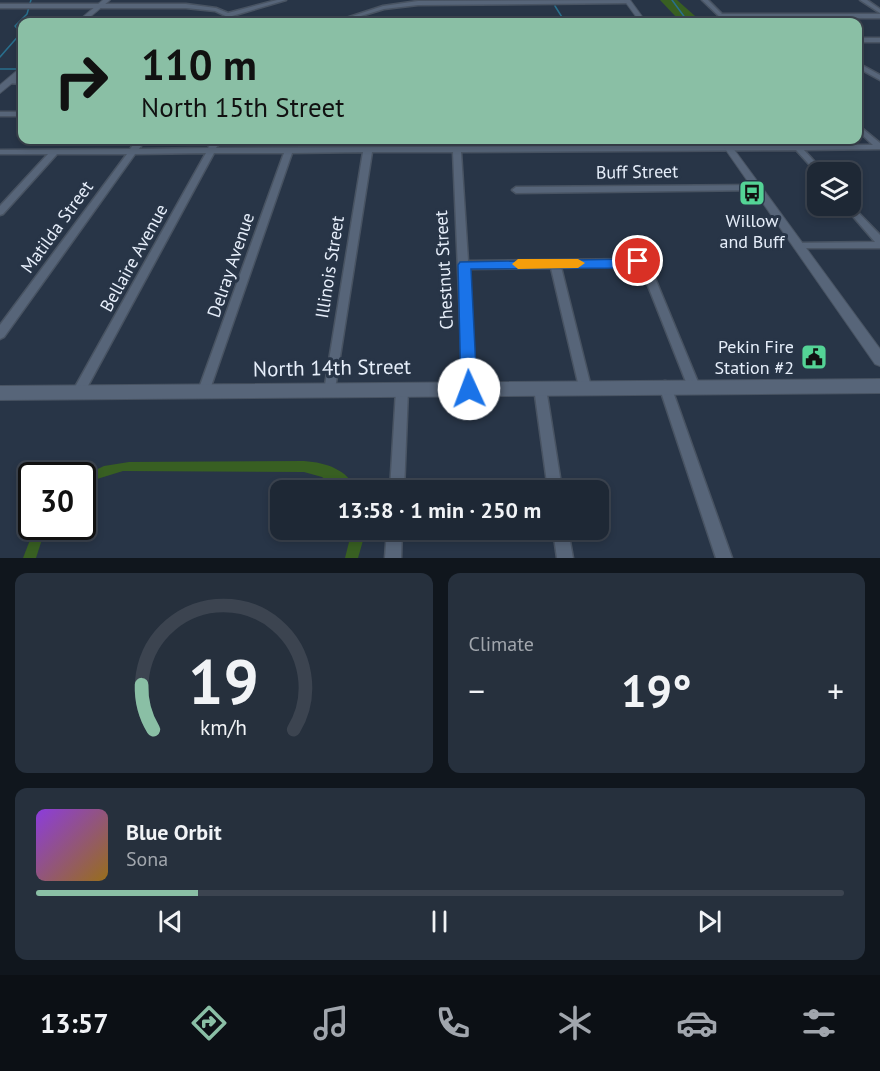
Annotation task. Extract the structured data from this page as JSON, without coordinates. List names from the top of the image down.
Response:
{
  "streets": {
    "main road": ["North 14th Street"],
    "street": [
      "Buff Street",
      "Matilda Street",
      "Bellaire Avenue",
      "Delray Avenue",
      "Illinois Street",
      "Chestnut Street"
    ]
  },
  "crossings": [
    ["Bellaire Avenue", "North 14th Street"],
    ["Delray Avenue", "North 14th Street"],
    ["Illinois Street", "North 14th Street"],
    ["Chestnut Street", "North 14th Street"]
  ],
  "places": {
    "bus stop": ["Willow and Buff"],
    "public building": ["Pekin Fire Station #2"]
  },
  "page": {
    "turn": ["110 m", "North 15th Street"],
    "limit": "30",
    "trip": "13:58 · 1 min · 250 m",
    "tile": "Climate",
    "heat": ["−", "19°", "+"],
    "song": ["Blue Orbit", "Sona"],
    "tabs": "13:57",
    "gauge": ["19", "km/h"]
  }
}
